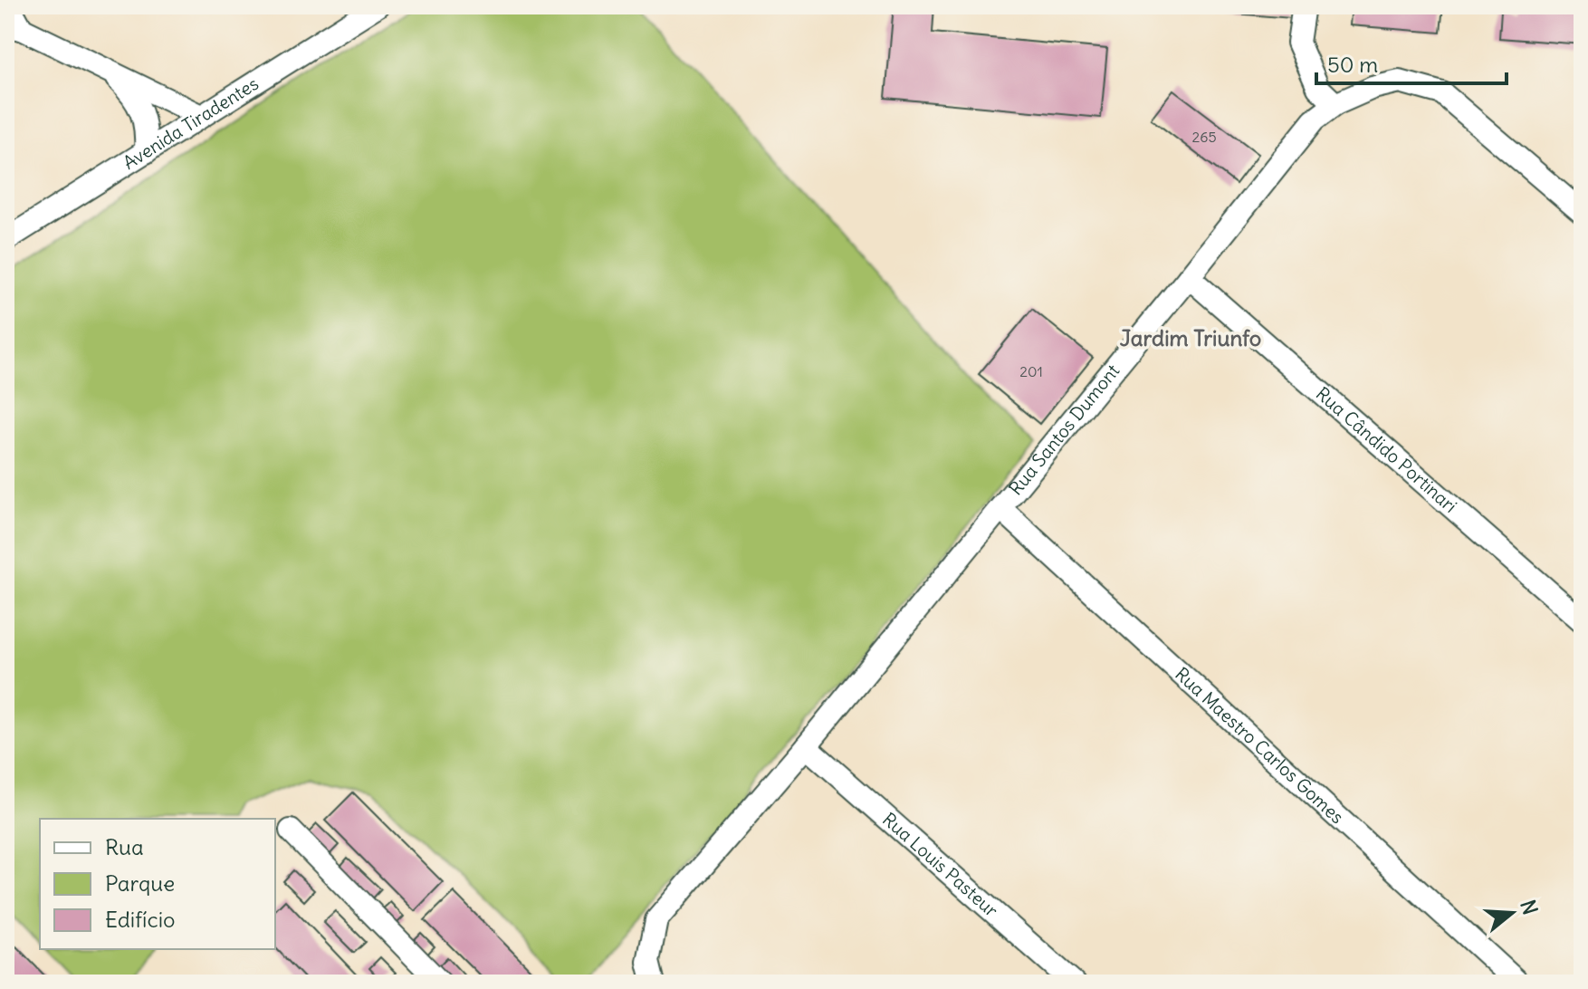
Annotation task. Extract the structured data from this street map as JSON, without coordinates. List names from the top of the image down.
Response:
{
  "streets": {
    "street": [
      "Avenida Tiradentes",
      "Rua Santos Dumont",
      "Rua Cândido Portinari",
      "Rua Maestro Carlos Gomes",
      "Rua Louis Pasteur"
    ]
  },
  "crossings": [
    ["Rua Santos Dumont", "Rua Cândido Portinari"],
    ["Rua Santos Dumont", "Rua Maestro Carlos Gomes"],
    ["Rua Santos Dumont", "Rua Louis Pasteur"]
  ],
  "districts": ["Jardim Triunfo"],
  "house_numbers": ["265", "201"],
  "legend": ["Rua", "Parque", "Edifício"],
  "scale_bar": "50 m",
  "north": "right"
}
